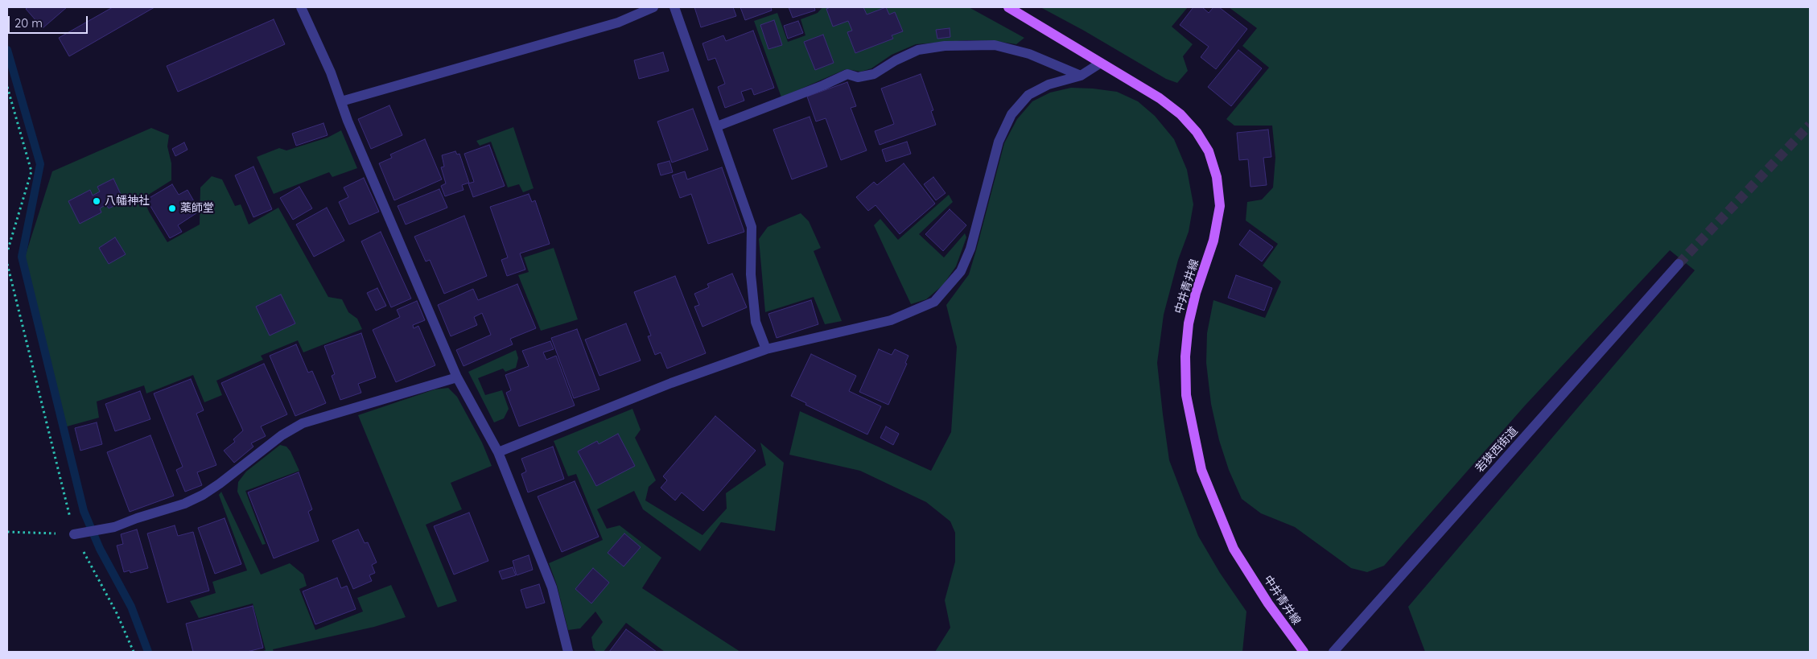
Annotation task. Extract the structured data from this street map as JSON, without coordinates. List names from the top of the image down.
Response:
{
  "streets": {
    "main road": ["中井青井線"],
    "street": ["若狭西街道"]
  },
  "places": ["八幡神社", "薬師堂"],
  "scale_bar": "20 m"
}
